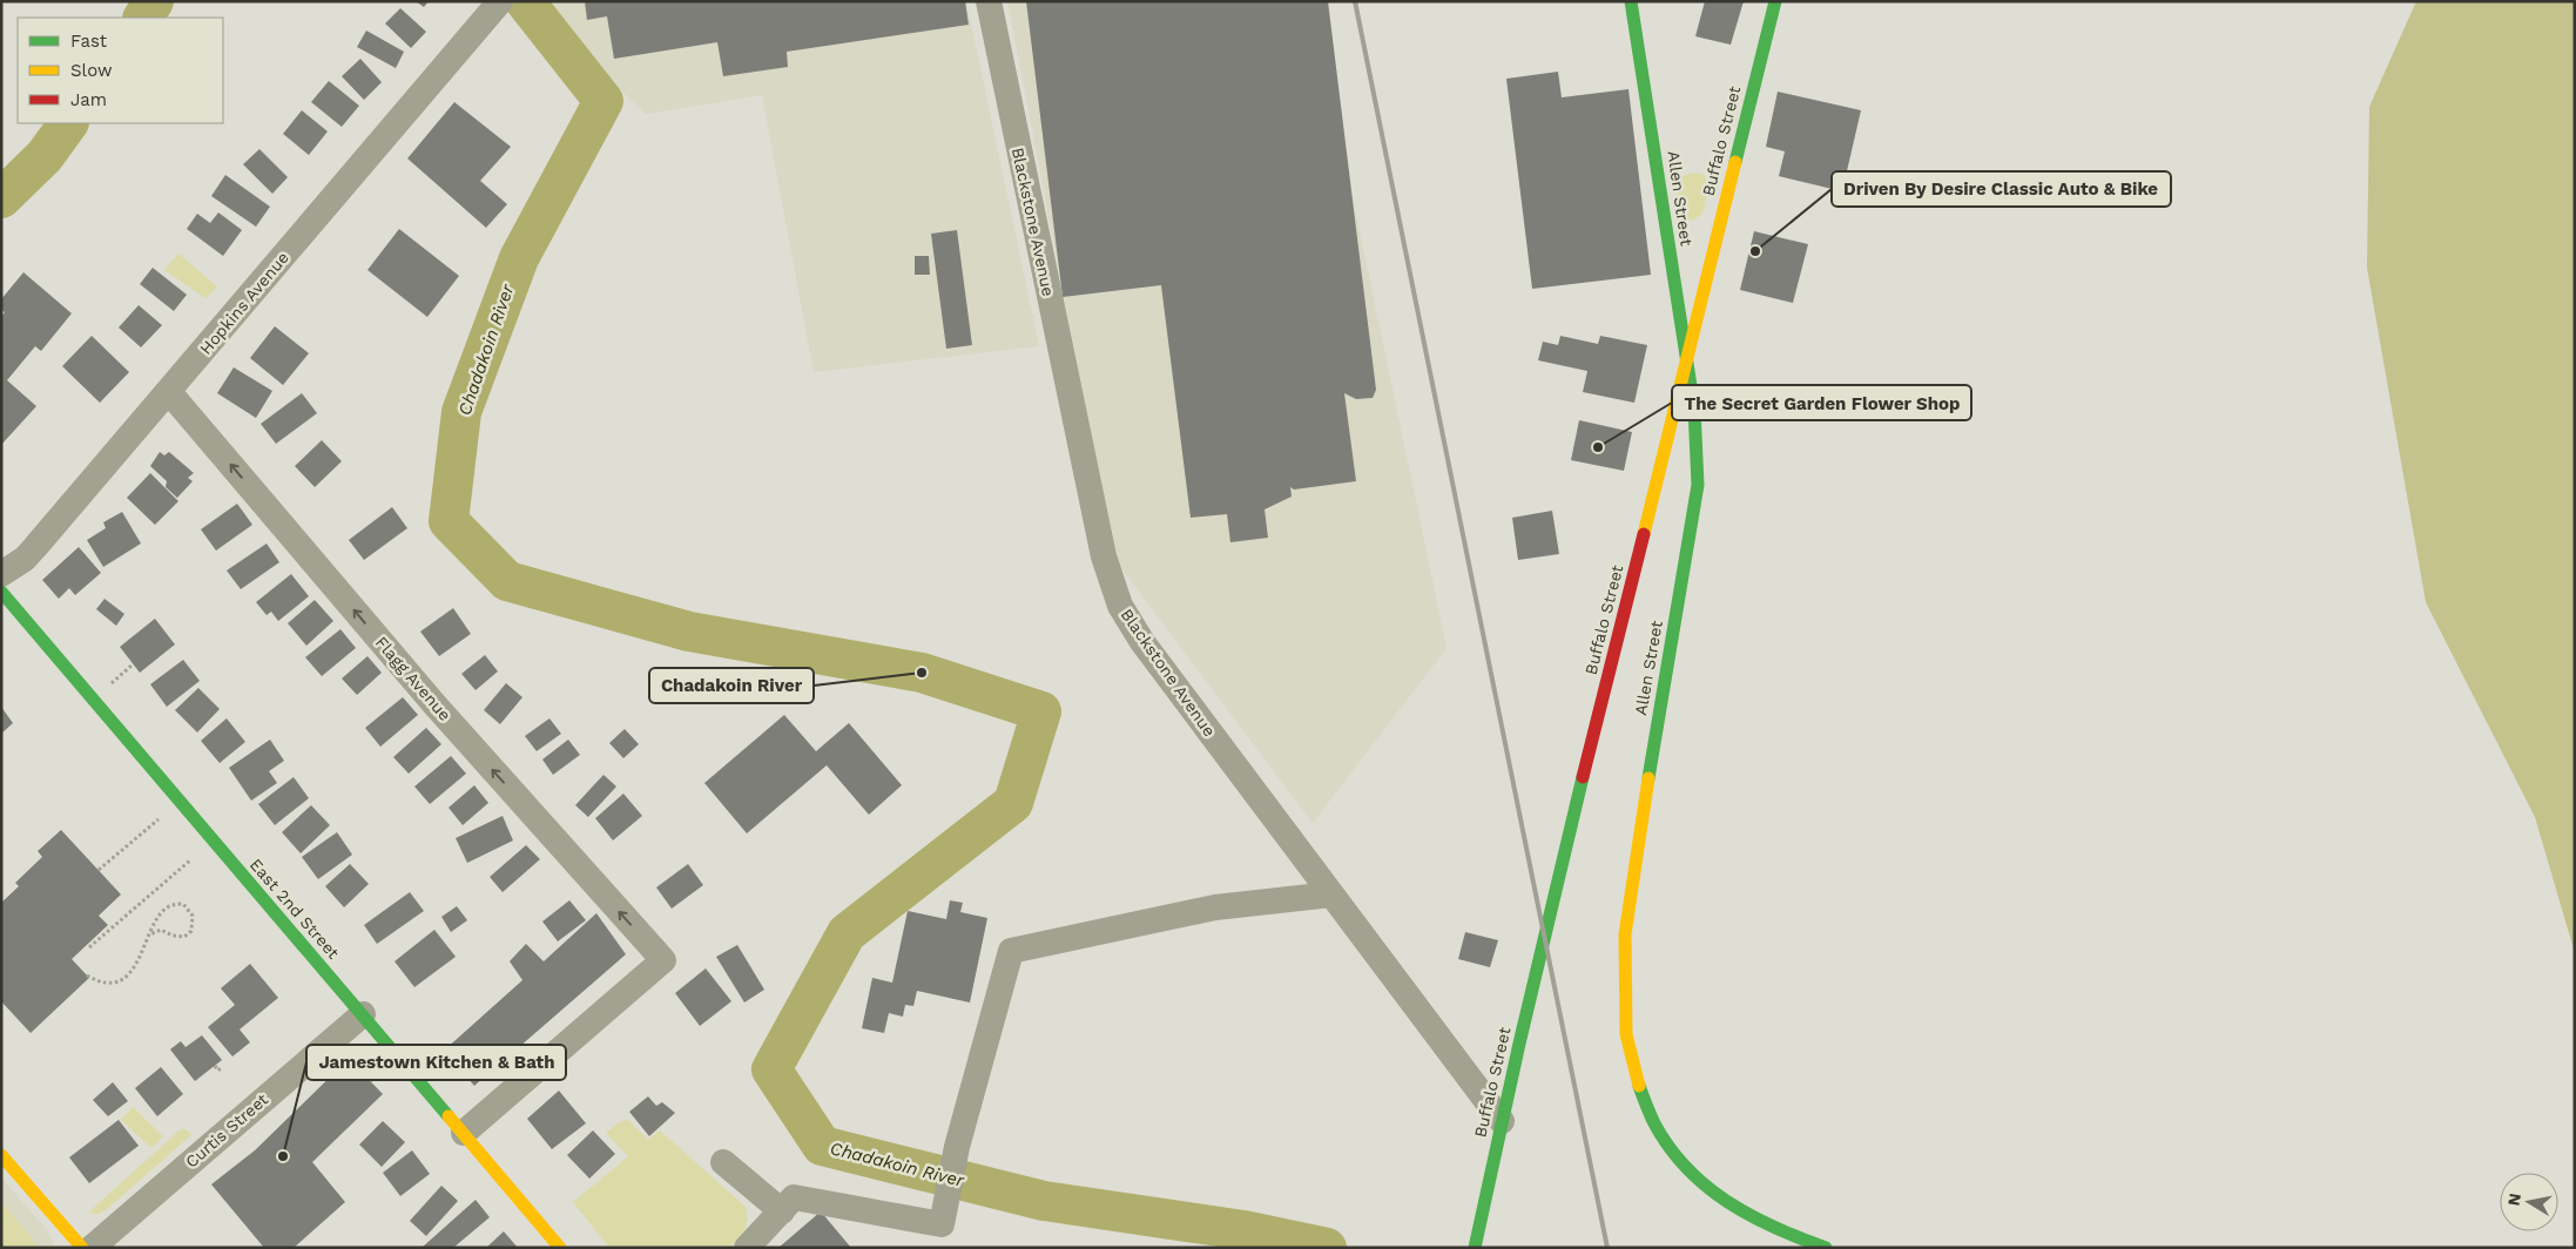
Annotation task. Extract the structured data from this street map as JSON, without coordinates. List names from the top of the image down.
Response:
{
  "streets": {
    "street": [
      "Buffalo Street",
      "Allen Street",
      "Blackstone Avenue",
      "Hopkins Avenue",
      "Flagg Avenue",
      "East 2nd Street",
      "Curtis Street"
    ]
  },
  "crossings": [
    ["Buffalo Street", "Allen Street"],
    ["Buffalo Street", "Blackstone Avenue"],
    ["Hopkins Avenue", "Flagg Avenue"],
    ["Flagg Avenue", "East 2nd Street"],
    ["East 2nd Street", "Curtis Street"]
  ],
  "water": ["Chadakoin River"],
  "places": [
    "Driven By Desire Classic Auto & Bike",
    "The Secret Garden Flower Shop",
    "Chadakoin River",
    "Jamestown Kitchen & Bath"
  ],
  "legend": ["Fast", "Slow", "Jam"],
  "north": "left"
}
